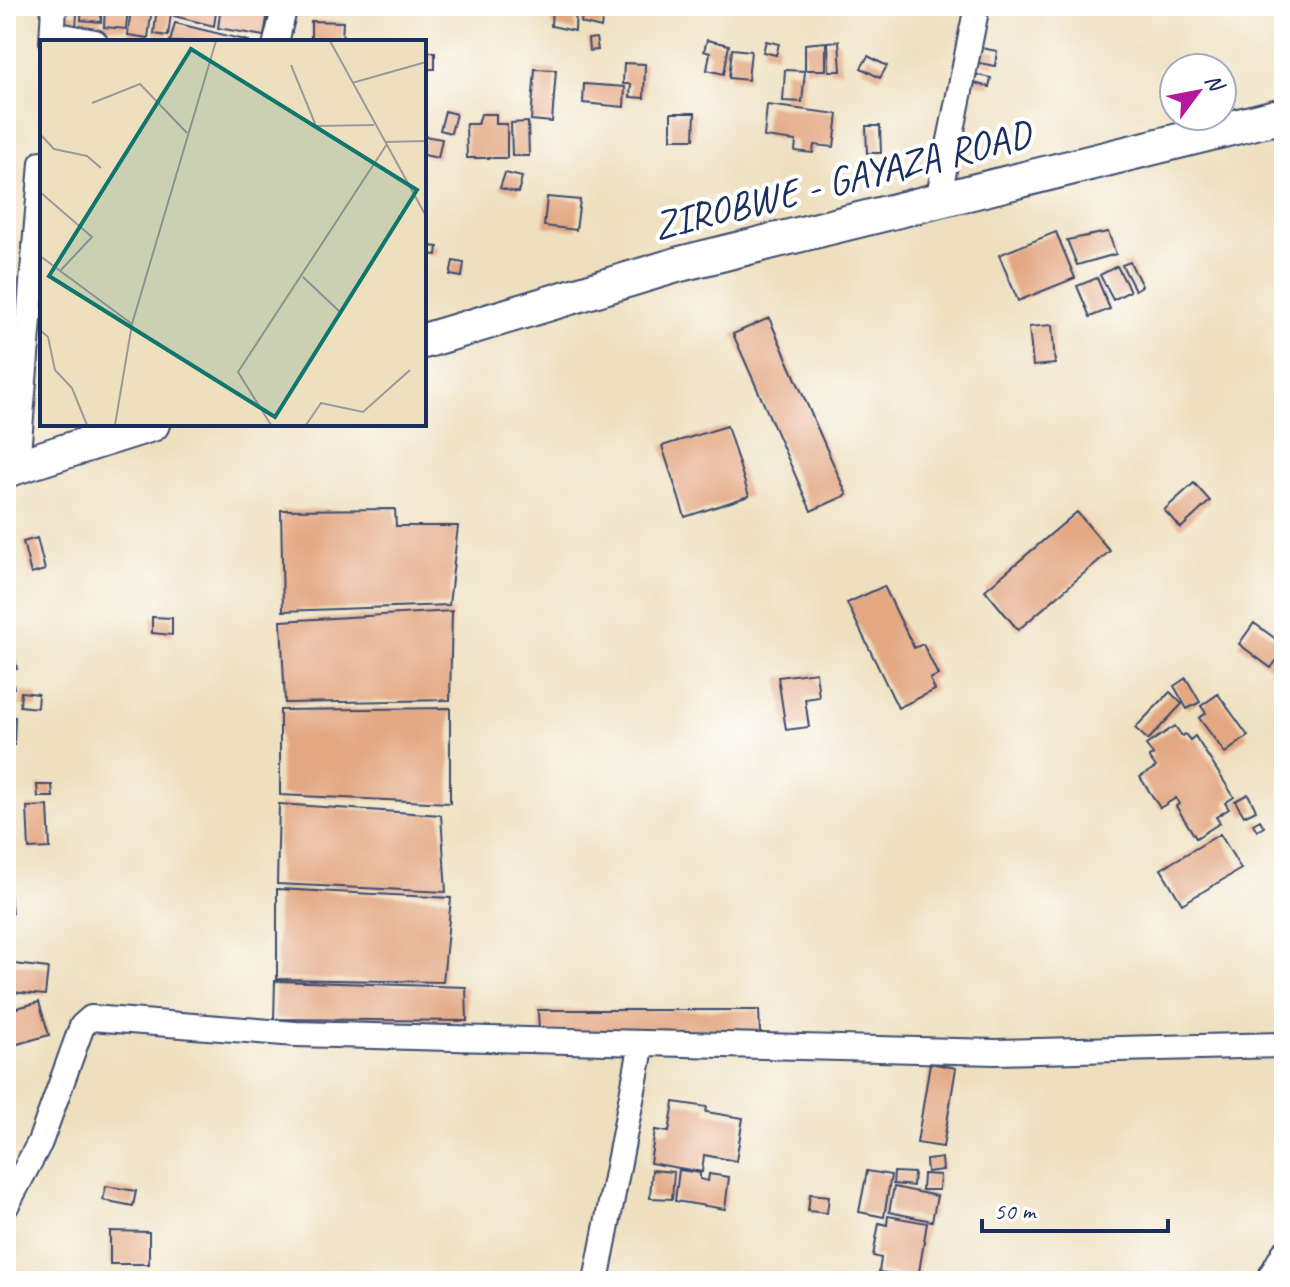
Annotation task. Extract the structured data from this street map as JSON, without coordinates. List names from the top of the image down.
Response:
{
  "streets": {
    "street": ["ZIROBWE - GAYAZA ROAD"]
  },
  "scale_bar": "50 m",
  "north": "top right"
}
